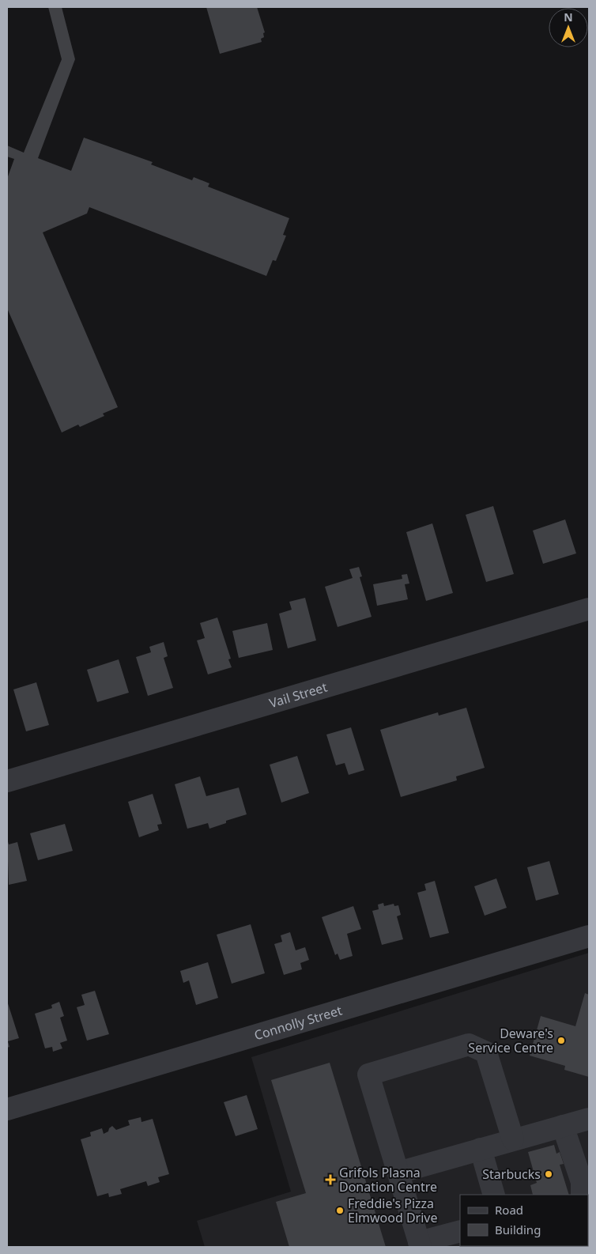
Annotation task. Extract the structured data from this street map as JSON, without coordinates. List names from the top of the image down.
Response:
{
  "streets": {
    "street": ["Vail Street", "Connolly Street"]
  },
  "places": {
    "other": ["Deware's Service Centre", "Starbucks", "Freddie's Pizza Elmwood Drive"],
    "health": ["Grifols Plasna Donation Centre"]
  },
  "legend": ["Road", "Building"],
  "north": "top"
}
